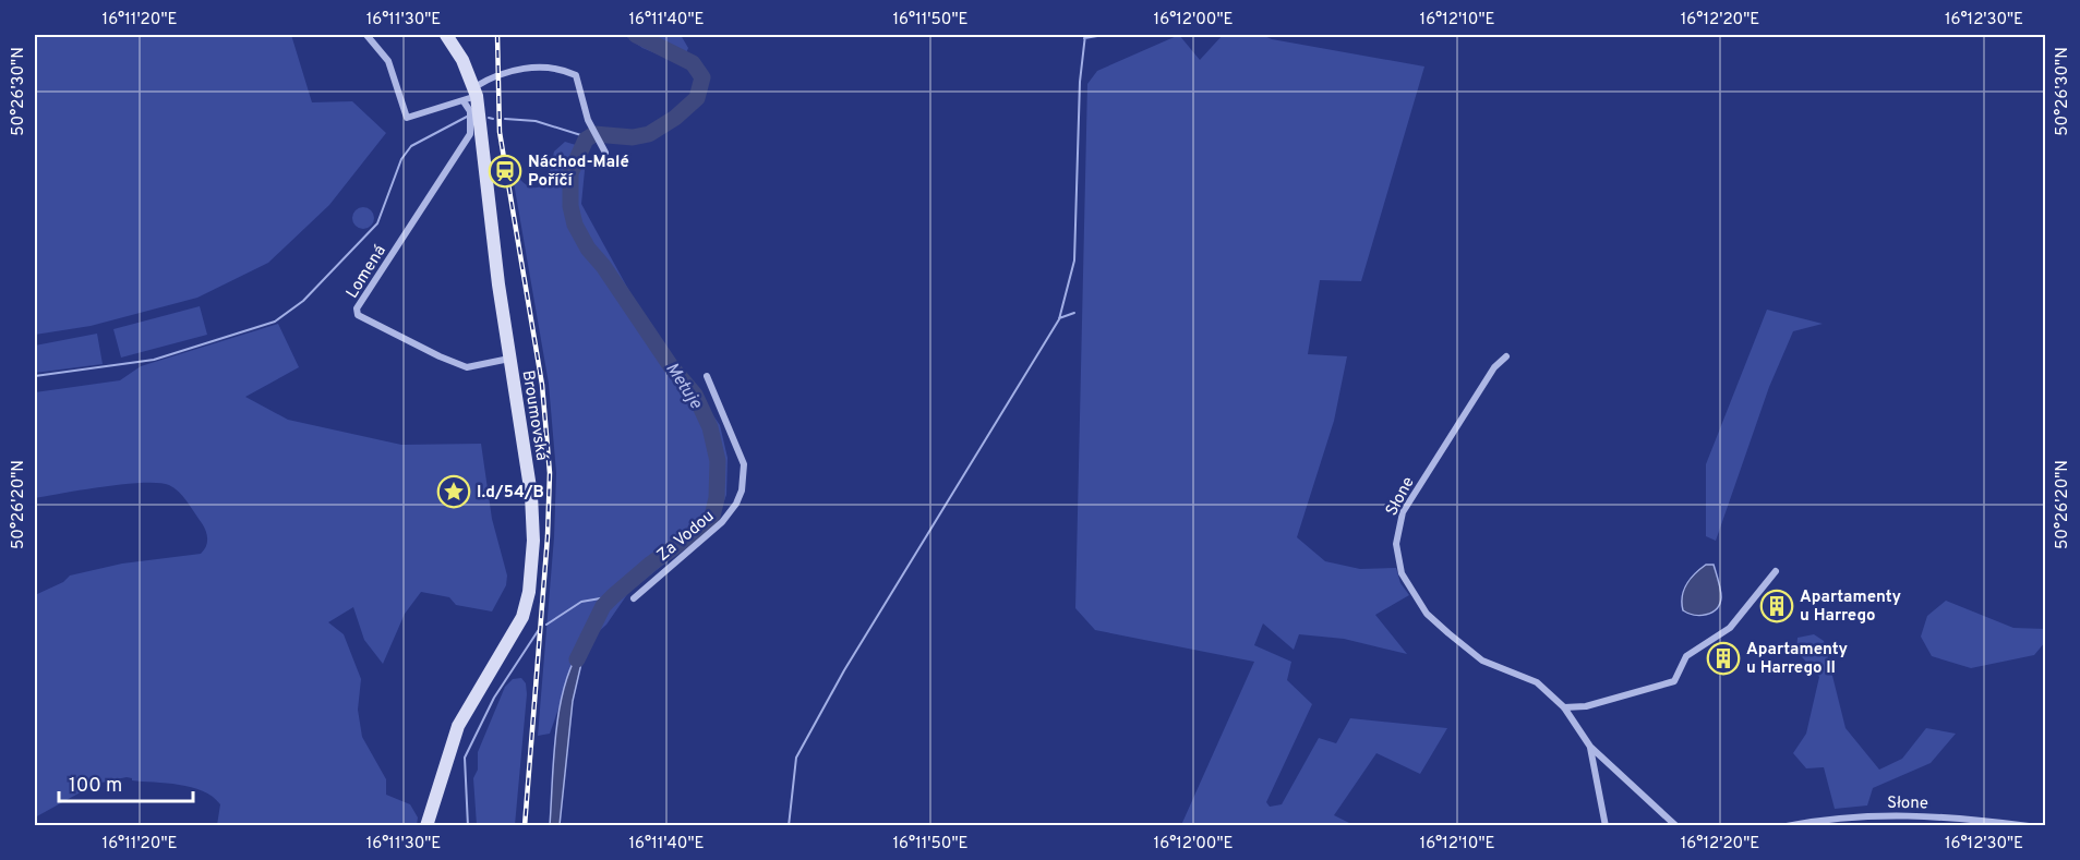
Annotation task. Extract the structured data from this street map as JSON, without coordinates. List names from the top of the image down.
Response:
{
  "streets": {
    "main road": ["Broumovská"],
    "street": ["Lomená", "Słone", "Za Vodou"]
  },
  "crossings": [
    ["Lomená", "Broumovská"]
  ],
  "water": ["Metuje"],
  "places": {
    "station": ["Náchod-Malé Poříčí"],
    "place": ["I.d/54/B"],
    "building": ["Apartamenty u Harrego", "Apartamenty u Harrego II"]
  },
  "scale_bar": "100 m",
  "coordinates": [
    "16°11'20\"E",
    "16°11'30\"E",
    "16°11'40\"E",
    "16°11'50\"E",
    "16°12'00\"E",
    "16°12'10\"E",
    "16°12'20\"E",
    "16°12'30\"E",
    "50°26'30\"N",
    "50°26'20\"N"
  ]
}
